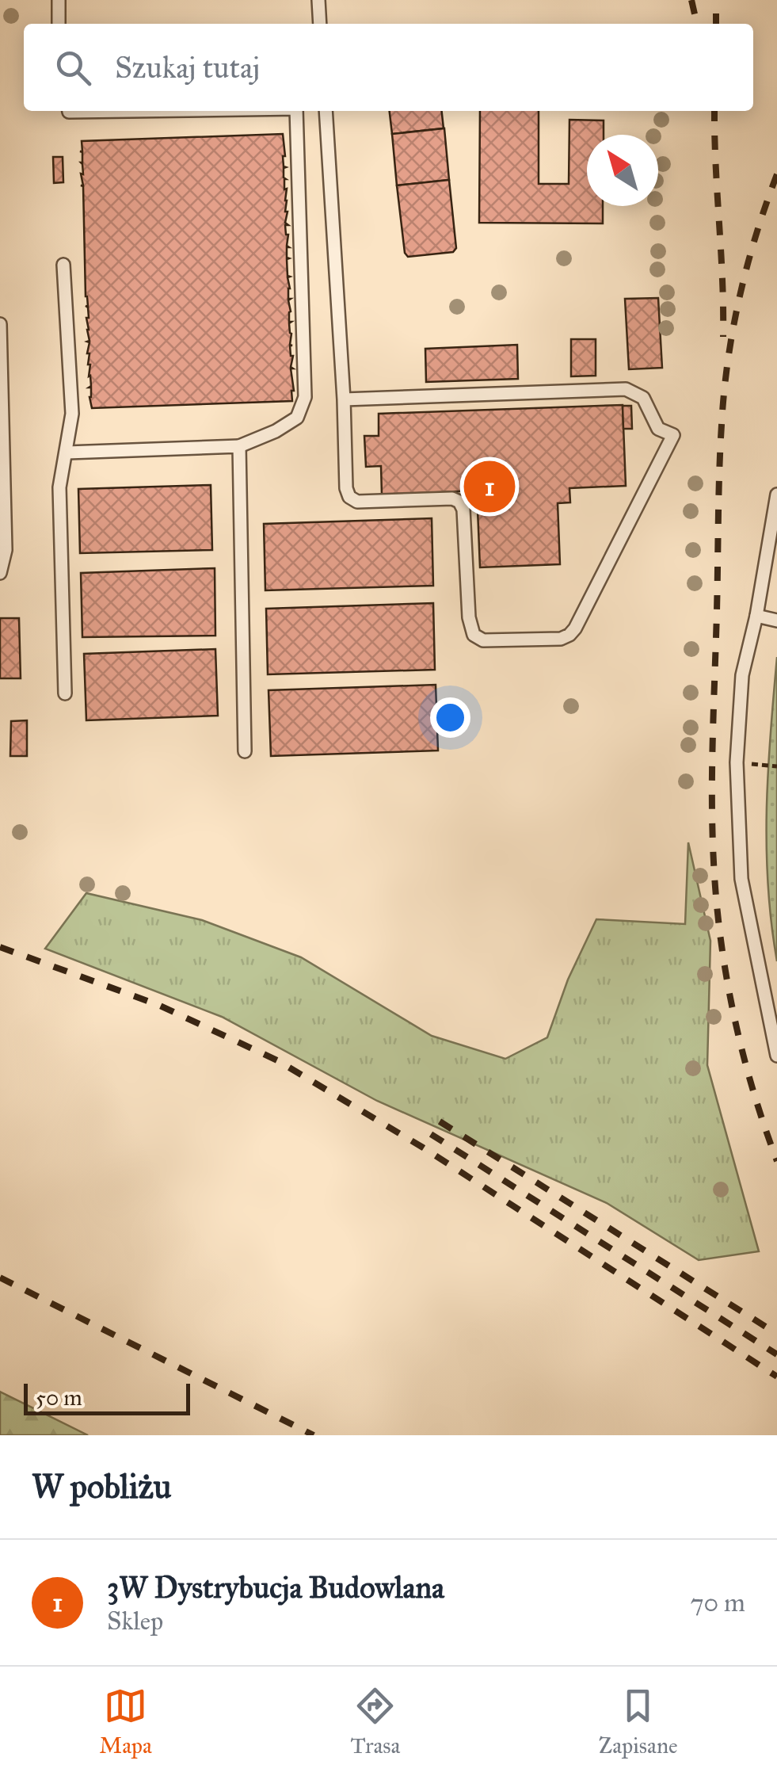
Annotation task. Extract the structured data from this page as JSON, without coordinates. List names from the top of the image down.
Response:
{
  "scale_bar": "50 m",
  "north": "top left",
  "page": {
    "search": "Szukaj tutaj",
    "pins": "1",
    "scale": "50 m",
    "heading": "W pobliżu",
    "list": [
      {
        "mark": "1",
        "name": "3W Dystrybucja Budowlana",
        "note": "Sklep",
        "value": "70 m"
      }
    ],
    "nav": ["Mapa", "Trasa", "Zapisane"]
  }
}
